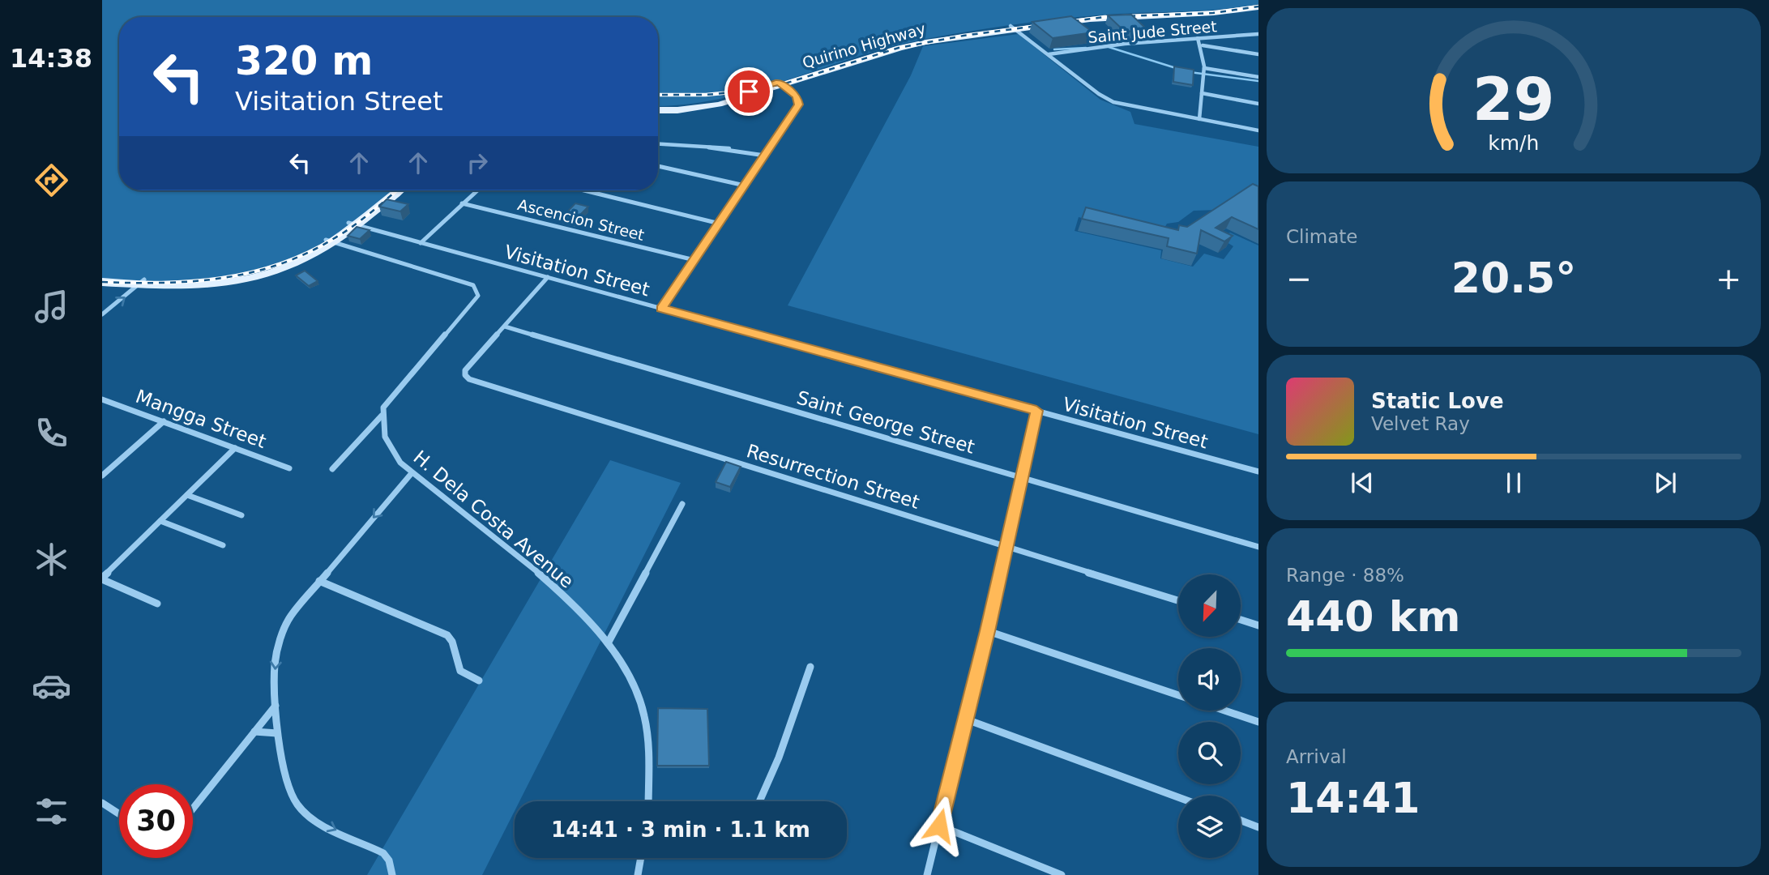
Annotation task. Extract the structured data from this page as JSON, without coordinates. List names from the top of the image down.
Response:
{
  "streets": {
    "main road": ["Quirino Highway"],
    "street": [
      "Saint Jude Street",
      "Ascencion Street",
      "Visitation Street",
      "Mangga Street",
      "Saint George Street",
      "Resurrection Street",
      "H. Dela Costa Avenue"
    ]
  },
  "crossings": [
    ["Saint George Street", "Resurrection Street"]
  ],
  "north": "bottom left",
  "page": {
    "tabs": "14:38",
    "turn": ["320 m", "Visitation Street"],
    "tile": [
      "Climate",
      ["Range · 88%", "440 km"],
      ["Arrival", "14:41"]
    ],
    "heat": ["−", "20.5°", "+"],
    "song": ["Static Love", "Velvet Ray"],
    "limit": "30",
    "trip": "14:41 · 3 min · 1.1 km",
    "gauge": ["29", "km/h"]
  }
}
